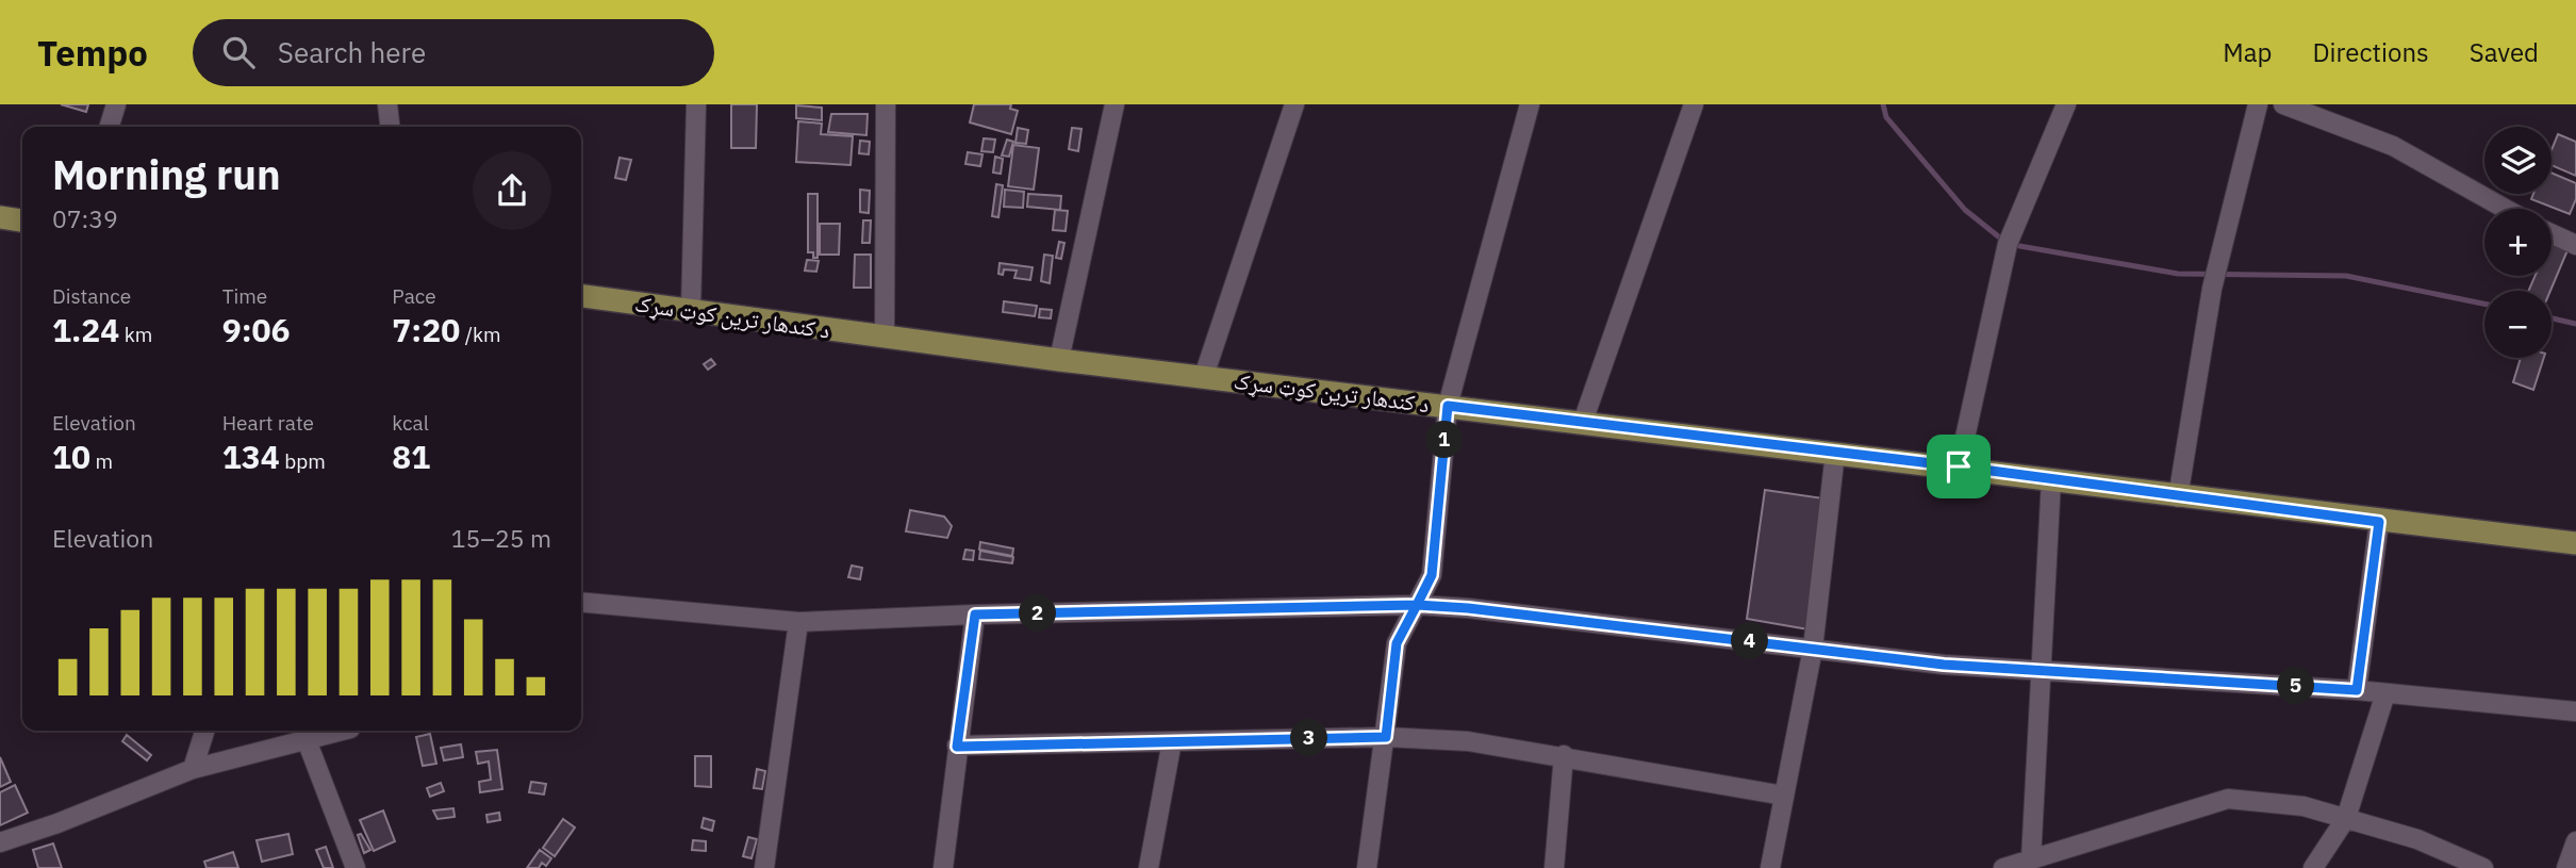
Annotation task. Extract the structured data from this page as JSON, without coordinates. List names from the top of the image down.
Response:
{
  "streets": {
    "main road": ["د کندهار ترين کوټ سړک"]
  },
  "page": {
    "header": "Tempo",
    "search": "Search here",
    "nav": ["Map", "Directions", "Saved"],
    "map_buttons": ["+", "−"],
    "heading": ["Morning run", "07:39"],
    "stats": [
      ["Distance", "1.24 km"],
      ["Time", "9:06"],
      ["Pace", "7:20 /km"],
      ["Elevation", "10 m"],
      ["Heart rate", "134 bpm"],
      ["kcal", "81"]
    ],
    "pins": [
      "1",
      "2",
      "4",
      "5",
      "3"
    ],
    "chart": ["Elevation", "15–25 m"]
  }
}
